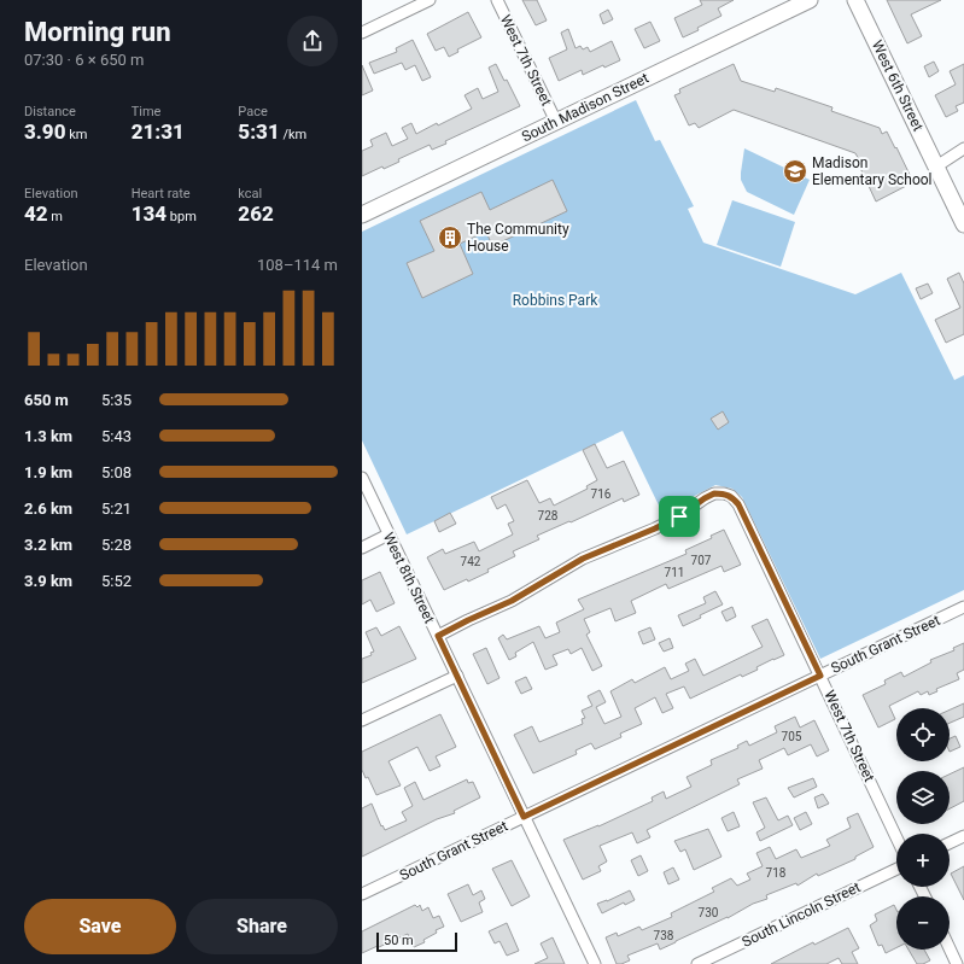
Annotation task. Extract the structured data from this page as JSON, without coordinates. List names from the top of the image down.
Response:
{
  "streets": {
    "street": [
      "West 7th Street",
      "West 6th Street",
      "South Madison Street",
      "West 8th Street",
      "South Grant Street",
      "South Lincoln Street"
    ]
  },
  "crossings": [
    ["West 7th Street", "South Madison Street"],
    ["West 7th Street", "West 8th Street"],
    ["West 7th Street", "South Grant Street"],
    ["West 8th Street", "South Grant Street"]
  ],
  "parks": ["Robbins Park"],
  "places": {
    "school or university": ["Madison Elementary School"],
    "building": ["The Community House"]
  },
  "house_numbers": [
    "716",
    "728",
    "707",
    "742",
    "711",
    "705",
    "718",
    "730",
    "738"
  ],
  "scale_bar": "50 m",
  "page": {
    "heading": ["Morning run", "07:30 · 6 × 650 m"],
    "stats": [
      ["Distance", "3.90 km"],
      ["Time", "21:31"],
      ["Pace", "5:31 /km"],
      ["Elevation", "42 m"],
      ["Heart rate", "134 bpm"],
      ["kcal", "262"]
    ],
    "chart": ["Elevation", "108–114 m"],
    "list": [
      {
        "name": "650 m",
        "note": "5:35"
      },
      {
        "name": "1.3 km",
        "note": "5:43"
      },
      {
        "name": "1.9 km",
        "note": "5:08"
      },
      {
        "name": "2.6 km",
        "note": "5:21"
      },
      {
        "name": "3.2 km",
        "note": "5:28"
      },
      {
        "name": "3.9 km",
        "note": "5:52"
      }
    ],
    "map_buttons": ["+", "−"],
    "buttons": ["Save", "Share"],
    "scale": "50 m"
  }
}
